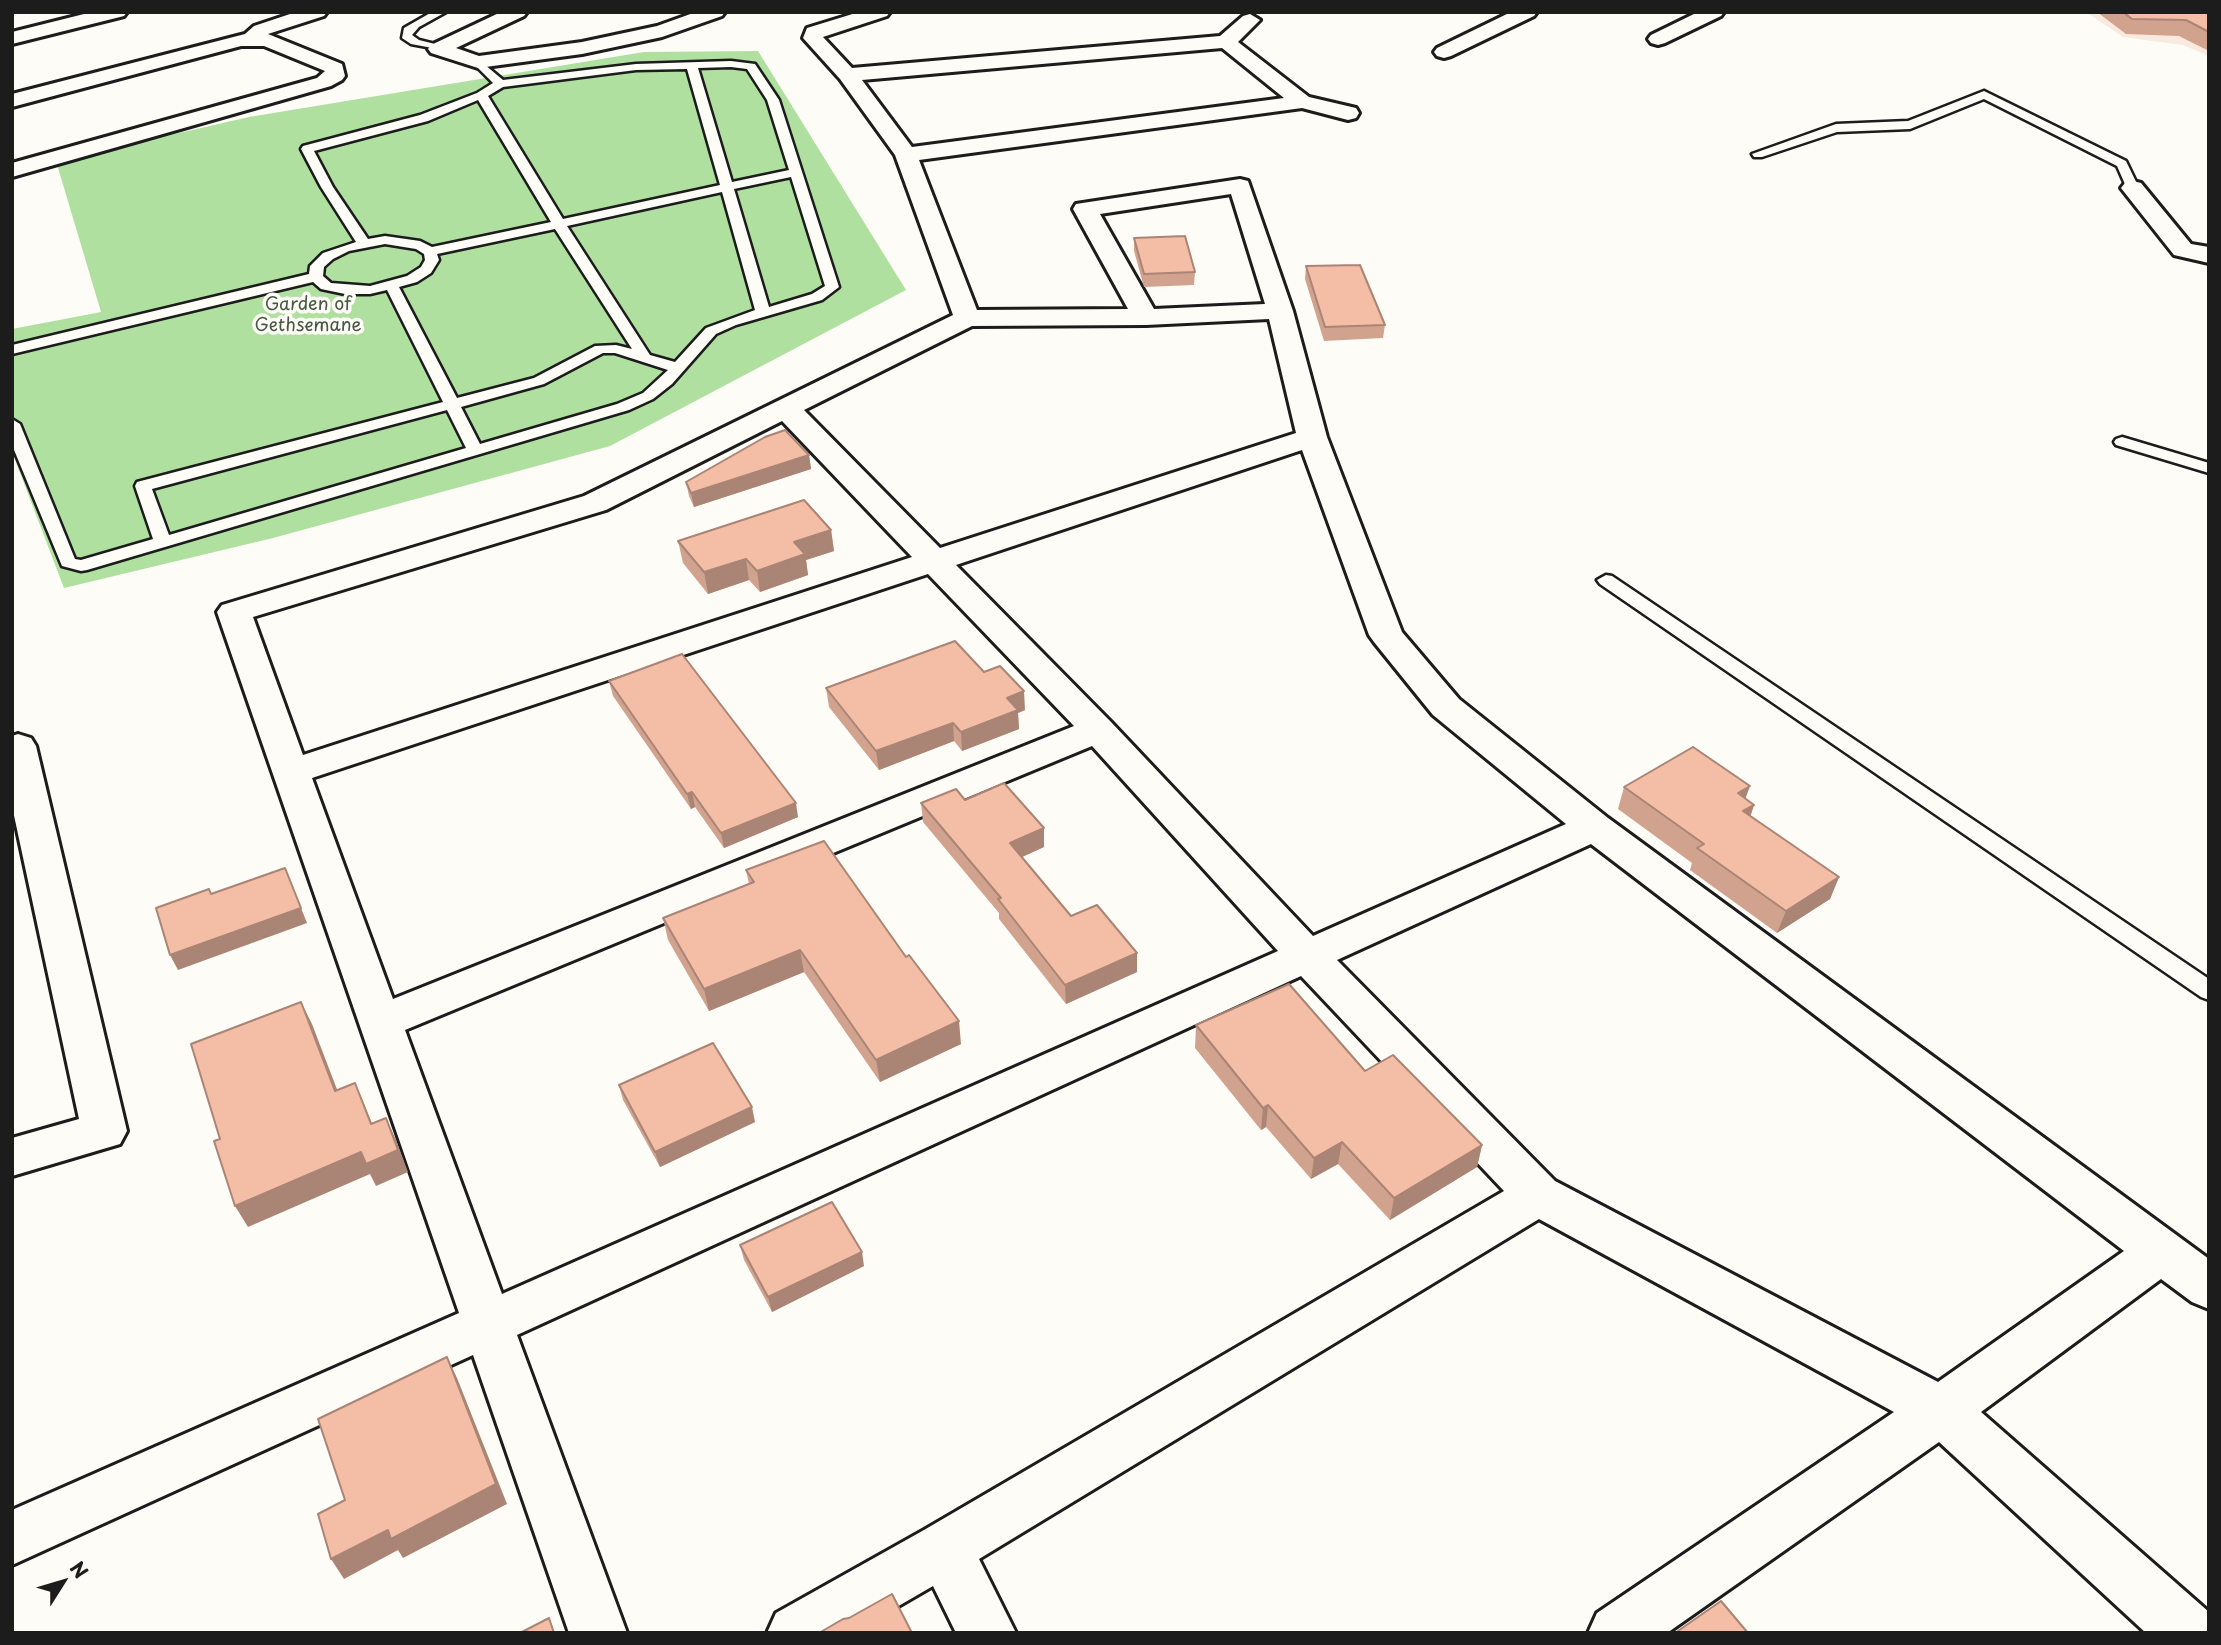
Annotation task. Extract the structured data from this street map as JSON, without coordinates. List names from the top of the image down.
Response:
{
  "parks": ["Garden of Gethsemane"],
  "north": "top right"
}
